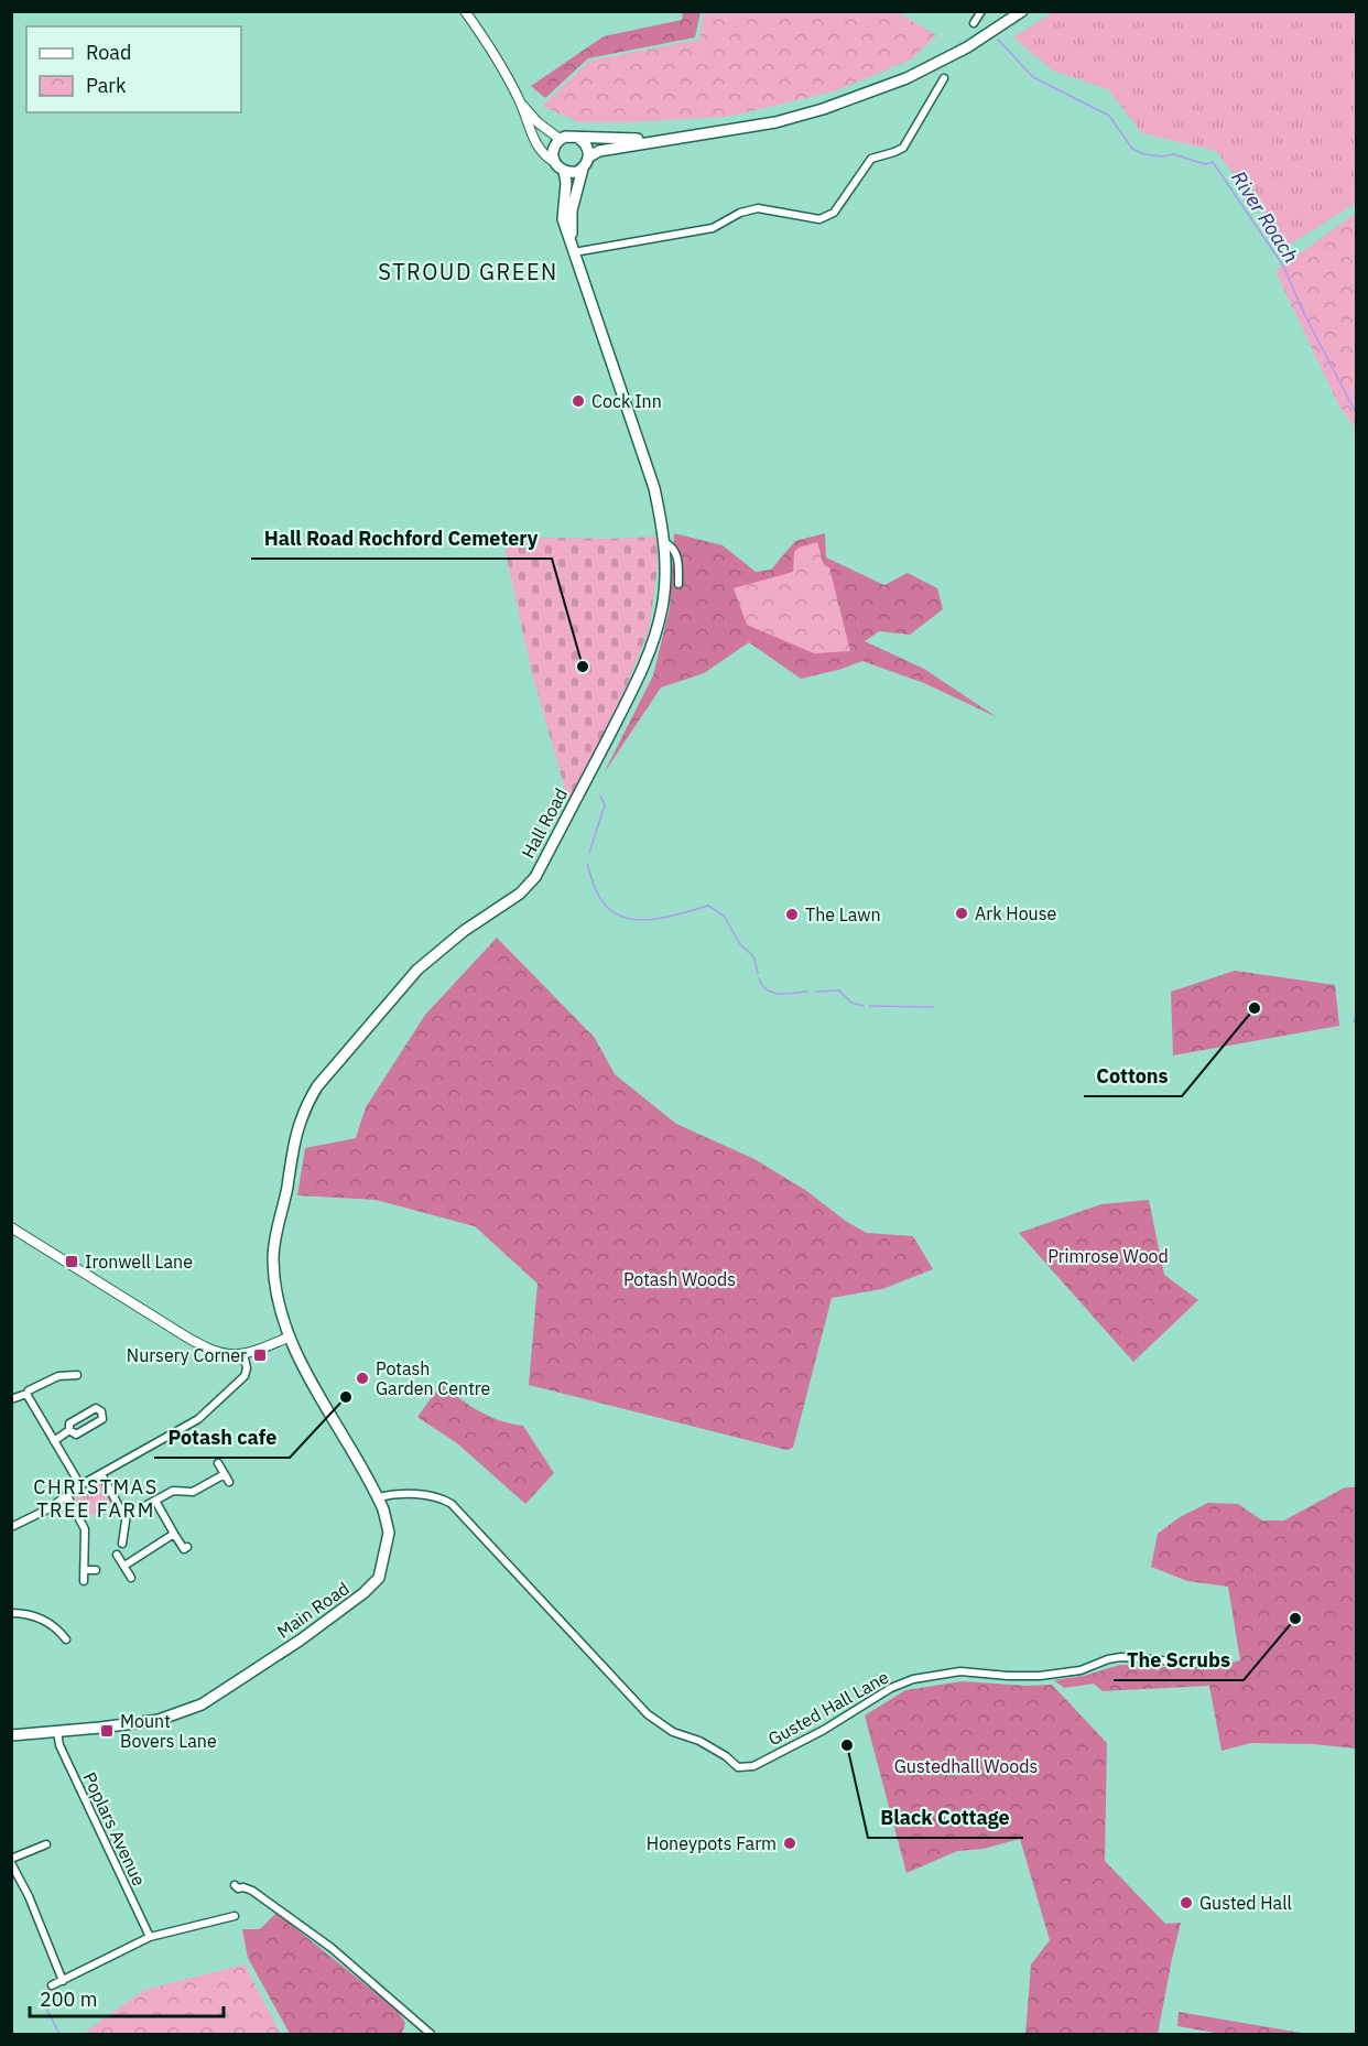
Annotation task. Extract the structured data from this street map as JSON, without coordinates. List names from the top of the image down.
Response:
{
  "streets": {
    "main road": ["Hall Road", "Main Road"],
    "street": ["Gusted Hall Lane", "Poplars Avenue"]
  },
  "crossings": [
    ["Hall Road", "Main Road"],
    ["Main Road", "Gusted Hall Lane"],
    ["Main Road", "Poplars Avenue"]
  ],
  "districts": ["STROUD GREEN", "CHRISTMAS TREE FARM"],
  "water": ["River Roach"],
  "parks": ["Primrose Wood", "Potash Woods", "Gustedhall Woods"],
  "places": {
    "other": [
      "Cock Inn",
      "Hall Road Rochford Cemetery",
      "Ark House",
      "The Lawn",
      "Cottons",
      "Potash Garden Centre",
      "Potash cafe",
      "The Scrubs",
      "Black Cottage",
      "Honeypots Farm",
      "Gusted Hall"
    ],
    "transit": ["Ironwell Lane", "Nursery Corner", "Mount Bovers Lane"]
  },
  "legend": ["Road", "Park"],
  "scale_bar": "200 m"
}
